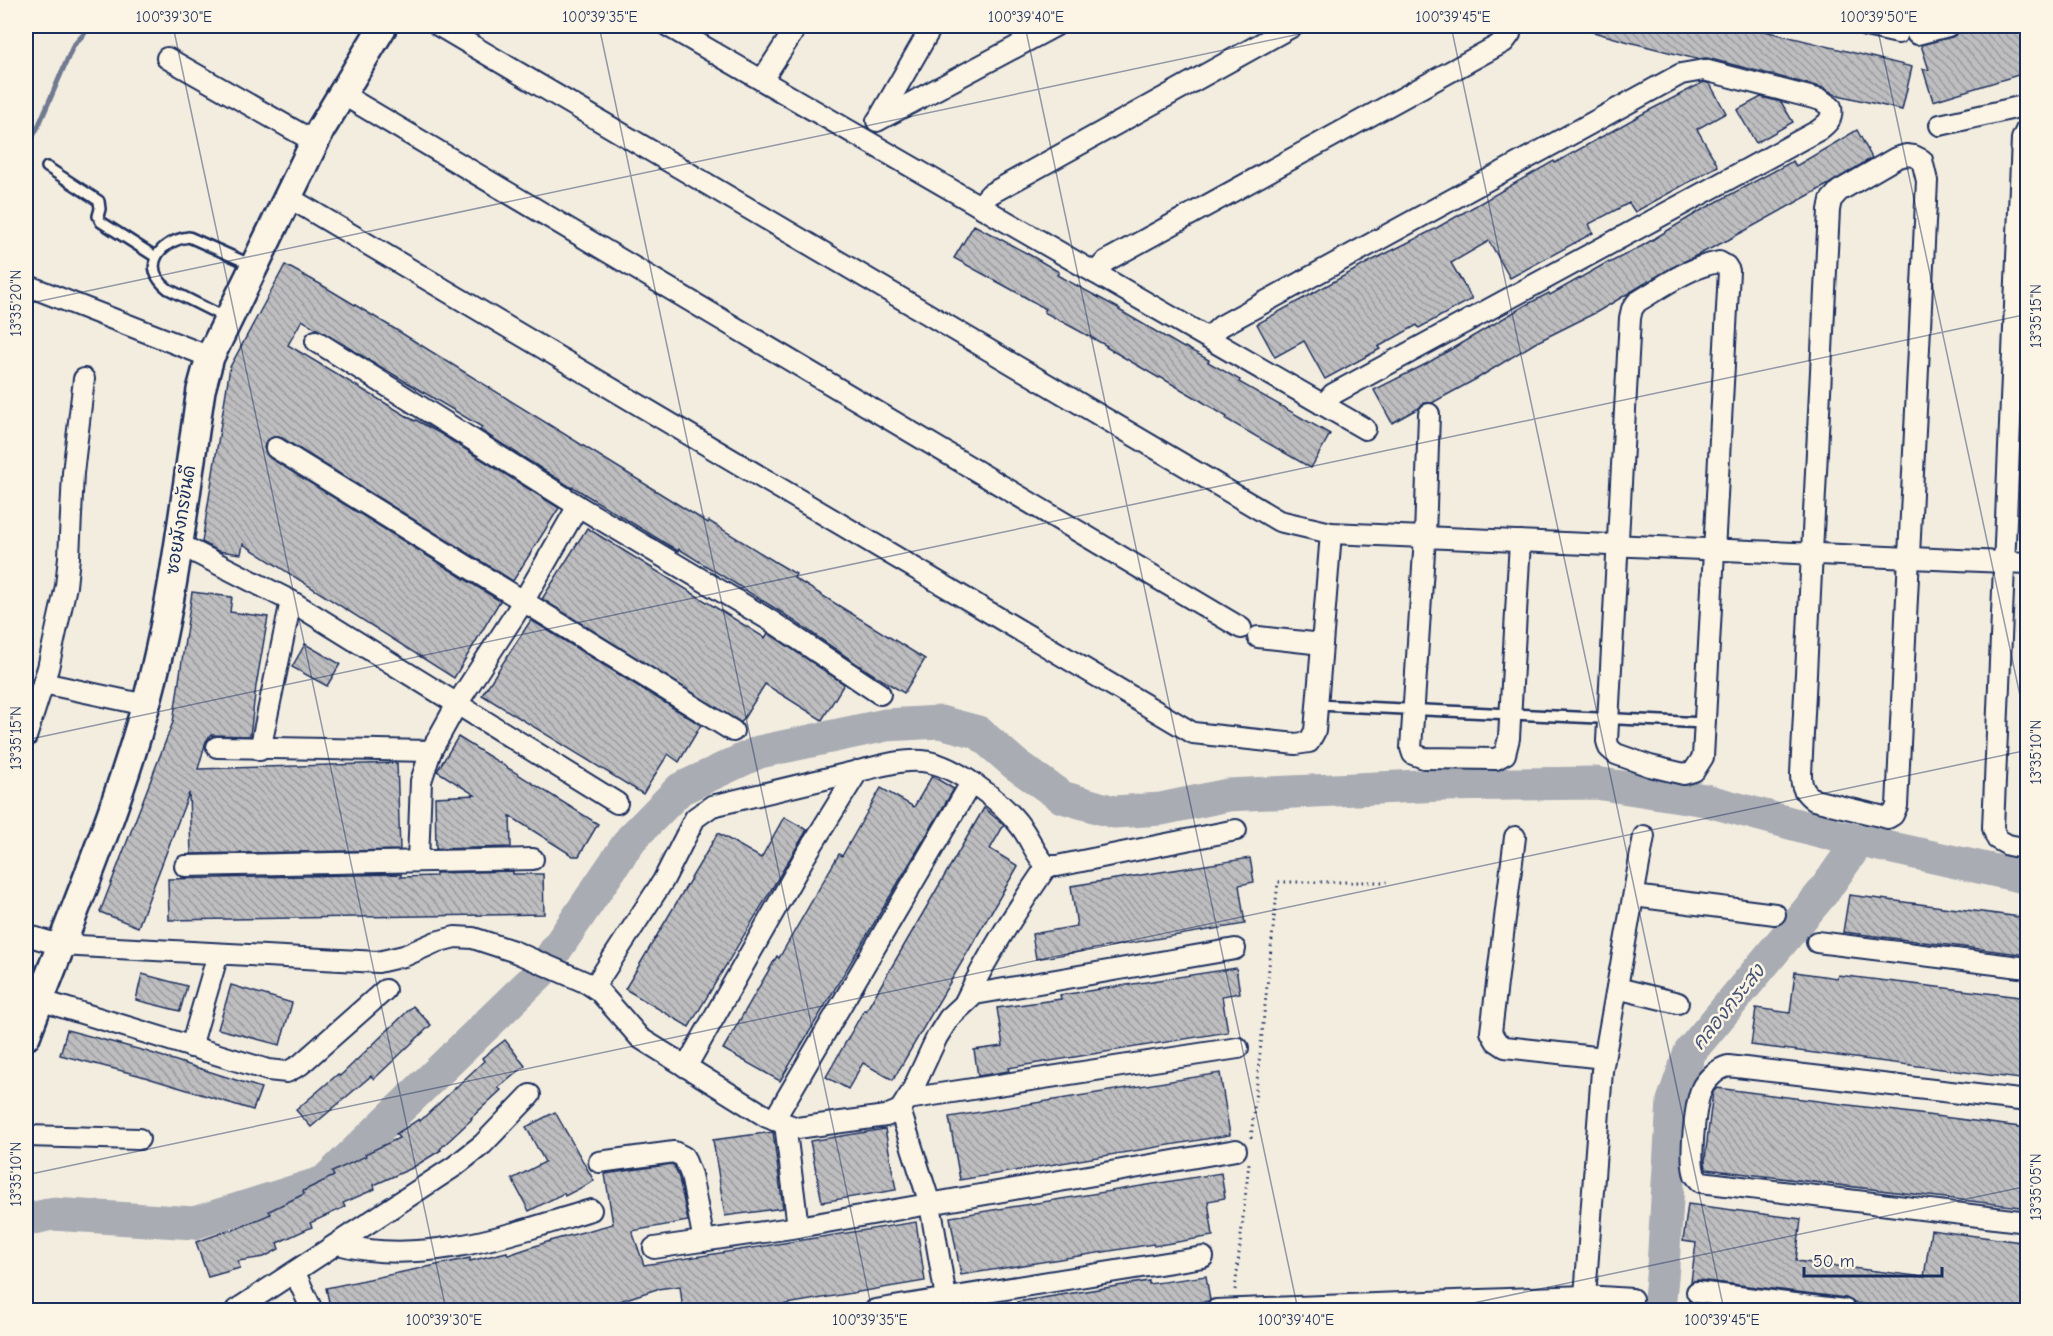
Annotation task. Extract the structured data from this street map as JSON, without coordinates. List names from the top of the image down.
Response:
{
  "streets": {
    "street": ["ซอยมังกรขันดี"]
  },
  "water": ["คลองกระสง"],
  "scale_bar": "50 m",
  "coordinates": [
    "100°39'30\"E",
    "100°39'35\"E",
    "100°39'40\"E",
    "100°39'45\"E",
    "100°39'50\"E",
    "13°35'20\"N",
    "13°35'15\"N",
    "13°35'10\"N",
    "13°35'05\"N"
  ]
}
